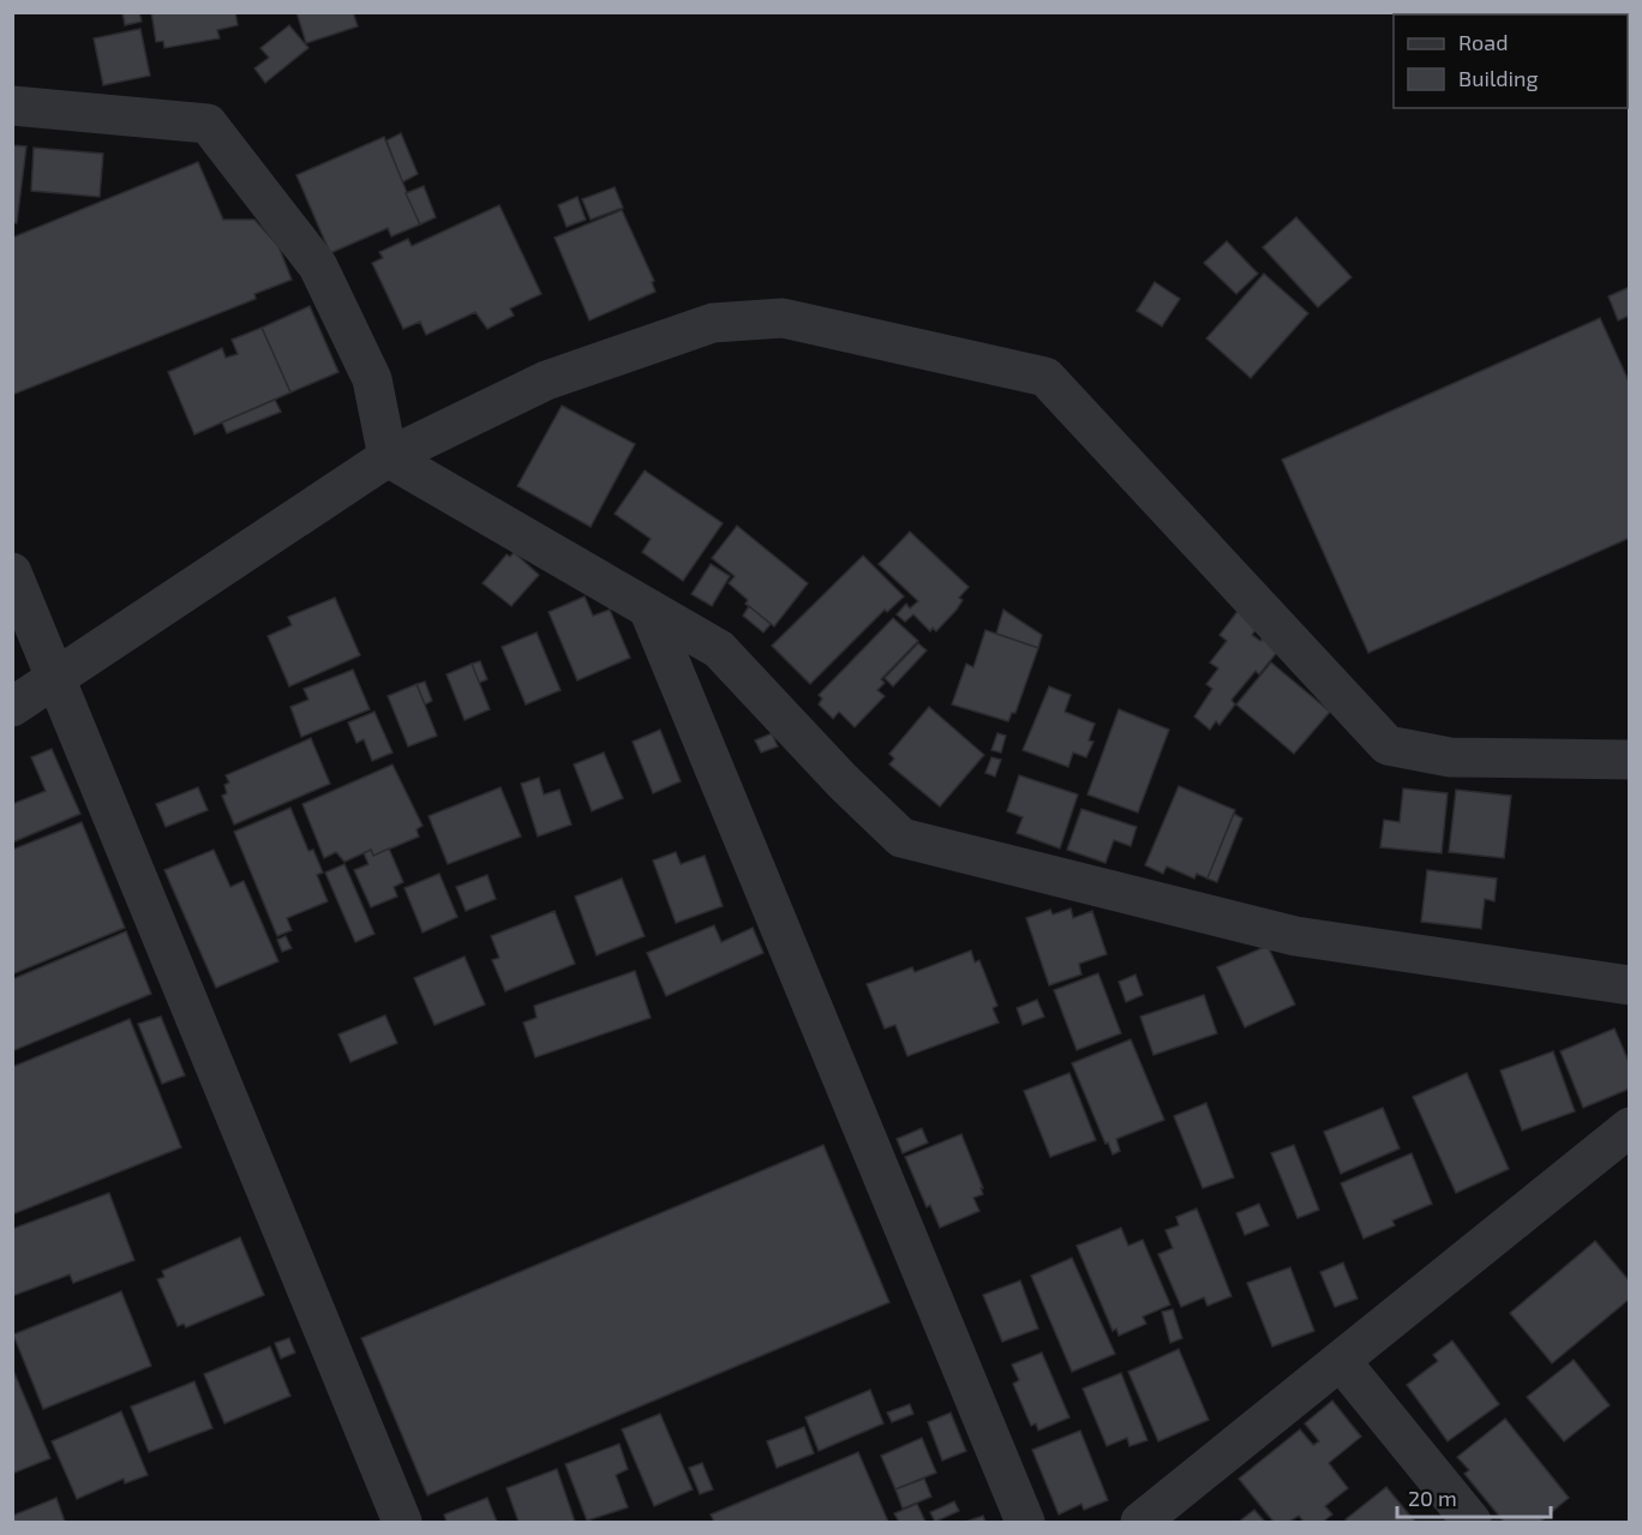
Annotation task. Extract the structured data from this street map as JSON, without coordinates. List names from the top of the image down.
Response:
{
  "legend": ["Road", "Building"],
  "scale_bar": "20 m"
}
